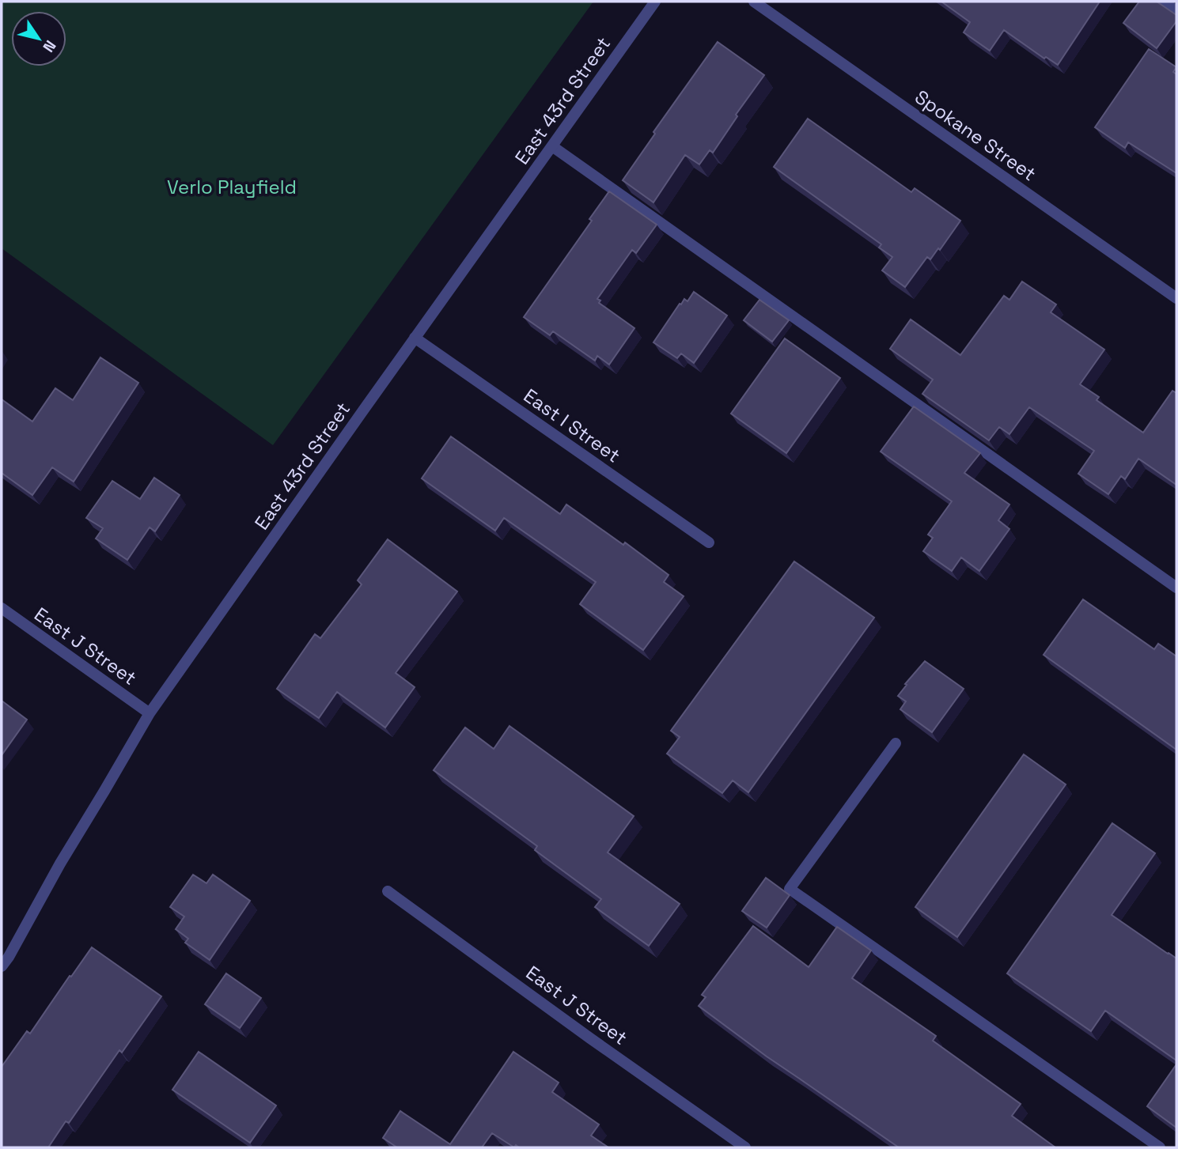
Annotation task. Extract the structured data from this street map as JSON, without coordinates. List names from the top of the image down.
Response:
{
  "streets": {
    "street": [
      "East 43rd Street",
      "Spokane Street",
      "East I Street",
      "East J Street"
    ]
  },
  "crossings": [
    ["East 43rd Street", "East I Street"],
    ["East 43rd Street", "East J Street"]
  ],
  "parks": ["Verlo Playfield"],
  "north": "bottom right"
}
